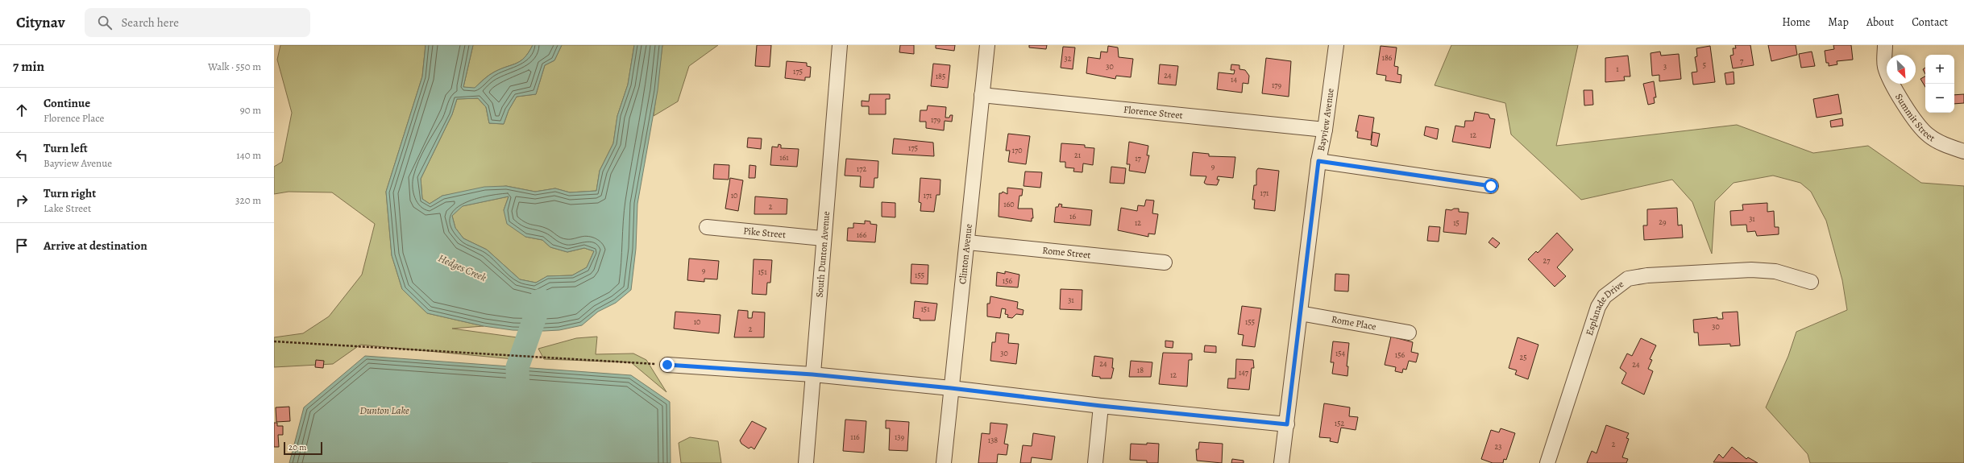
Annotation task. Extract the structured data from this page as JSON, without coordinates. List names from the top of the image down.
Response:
{
  "streets": {
    "street": [
      "Florence Street",
      "Summit Street",
      "Bayview Avenue",
      "Pike Street",
      "Rome Street",
      "South Dunton Avenue",
      "Clinton Avenue",
      "Esplanade Drive",
      "Rome Place"
    ]
  },
  "crossings": [
    ["Florence Street", "Bayview Avenue"],
    ["Florence Street", "Clinton Avenue"],
    ["Bayview Avenue", "Rome Place"],
    ["Pike Street", "South Dunton Avenue"],
    ["Rome Street", "Clinton Avenue"]
  ],
  "water": ["Hedges Creek", "Dunton Lake"],
  "house_numbers": [
    "186",
    "32",
    "7",
    "5",
    "30",
    "3",
    "1",
    "175",
    "24",
    "185",
    "14",
    "179",
    "179",
    "12",
    "175",
    "170",
    "21",
    "161",
    "17",
    "9",
    "172",
    "171",
    "10",
    "171",
    "160",
    "2",
    "16",
    "31",
    "29",
    "12",
    "15",
    "166",
    "27",
    "9",
    "151",
    "155",
    "156",
    "31",
    "151",
    "10",
    "155",
    "30",
    "2",
    "30",
    "154",
    "156",
    "25",
    "24",
    "24",
    "18",
    "147",
    "12",
    "152",
    "116",
    "139",
    "138",
    "2",
    "23"
  ],
  "scale_bar": "20 m",
  "north": "bottom right",
  "page": {
    "header": "Citynav",
    "search": "Search here",
    "nav": [
      "Home",
      "Map",
      "About",
      "Contact"
    ],
    "heading": ["7 min", "Walk · 550 m"],
    "map_buttons": ["+", "−"],
    "list": [
      ["Continue", "Florence Place", "90 m"],
      ["Turn left", "Bayview Avenue", "140 m"],
      ["Turn right", "Lake Street", "320 m"],
      "Arrive at destination"
    ],
    "scale": "20 m"
  }
}
